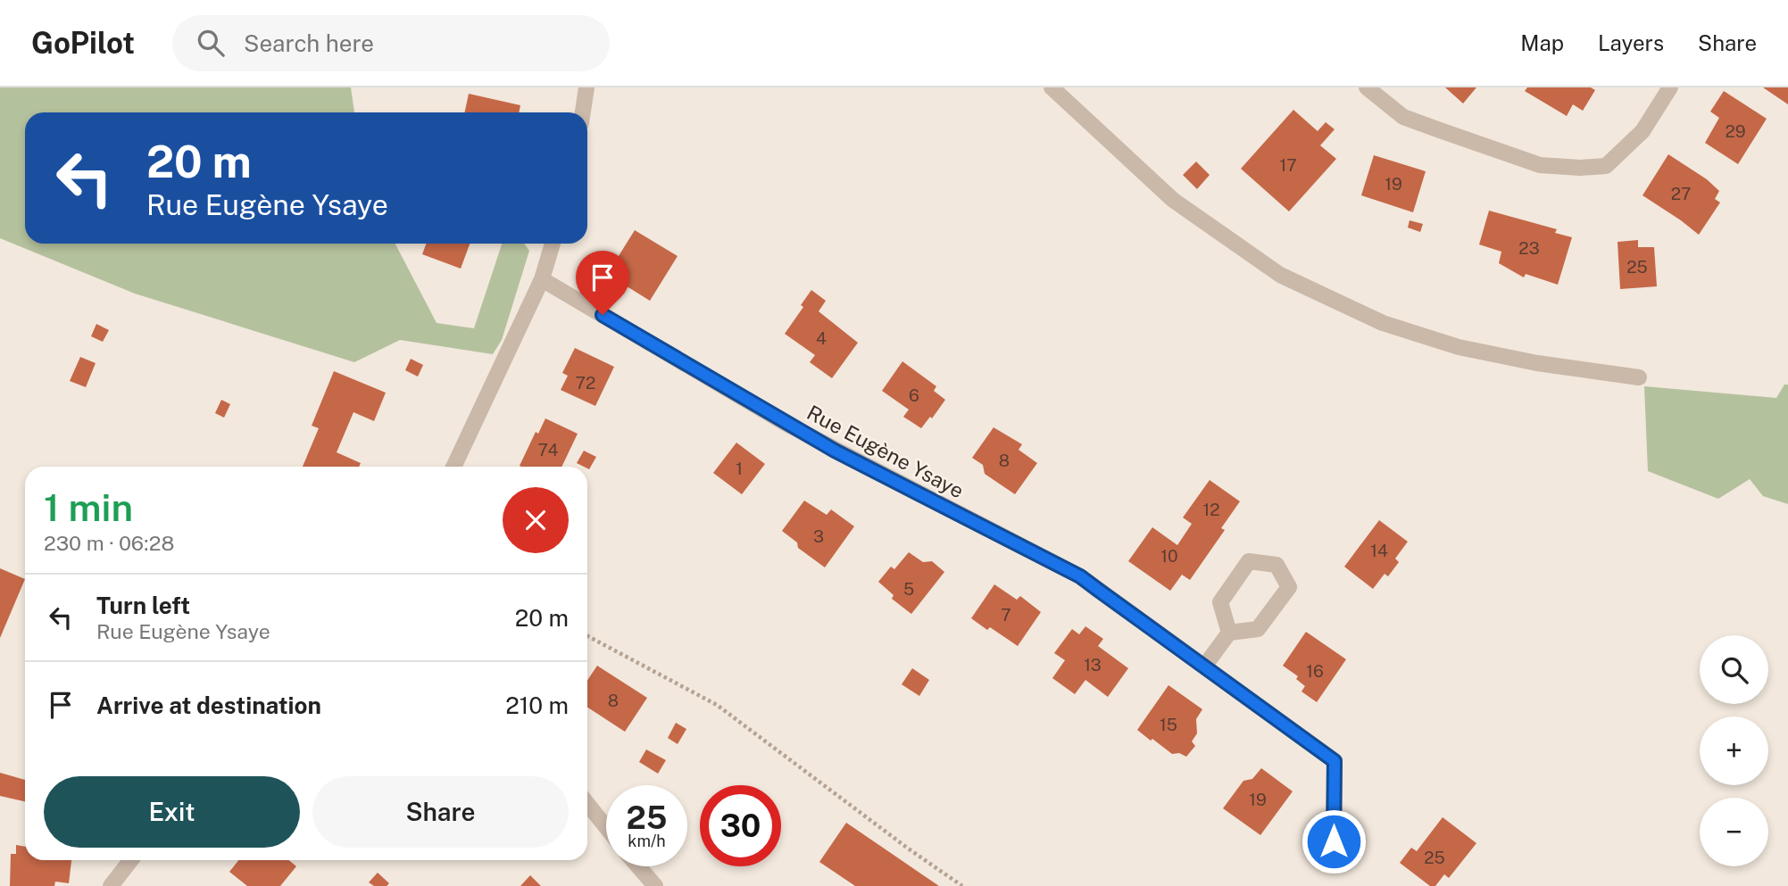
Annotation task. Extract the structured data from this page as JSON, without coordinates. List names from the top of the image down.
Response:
{
  "streets": {
    "street": ["Rue Eugène Ysaye"]
  },
  "house_numbers": [
    "29",
    "17",
    "19",
    "27",
    "23",
    "25",
    "4",
    "72",
    "6",
    "74",
    "8",
    "1",
    "12",
    "3",
    "14",
    "10",
    "5",
    "7",
    "13",
    "16",
    "8",
    "15",
    "19",
    "25"
  ],
  "page": {
    "header": "GoPilot",
    "search": "Search here",
    "nav": ["Map", "Layers", "Share"],
    "turn": ["20 m", "Rue Eugène Ysaye"],
    "heading": ["1 min", "230 m · 06:28"],
    "list": [
      {
        "name": "Turn left",
        "note": "Rue Eugène Ysaye",
        "value": "20 m"
      },
      {
        "name": "Arrive at destination",
        "value": "210 m"
      }
    ],
    "map_buttons": ["+", "−"],
    "buttons": ["Exit", "Share"],
    "speed": "25 km/h",
    "limit": "30"
  }
}
